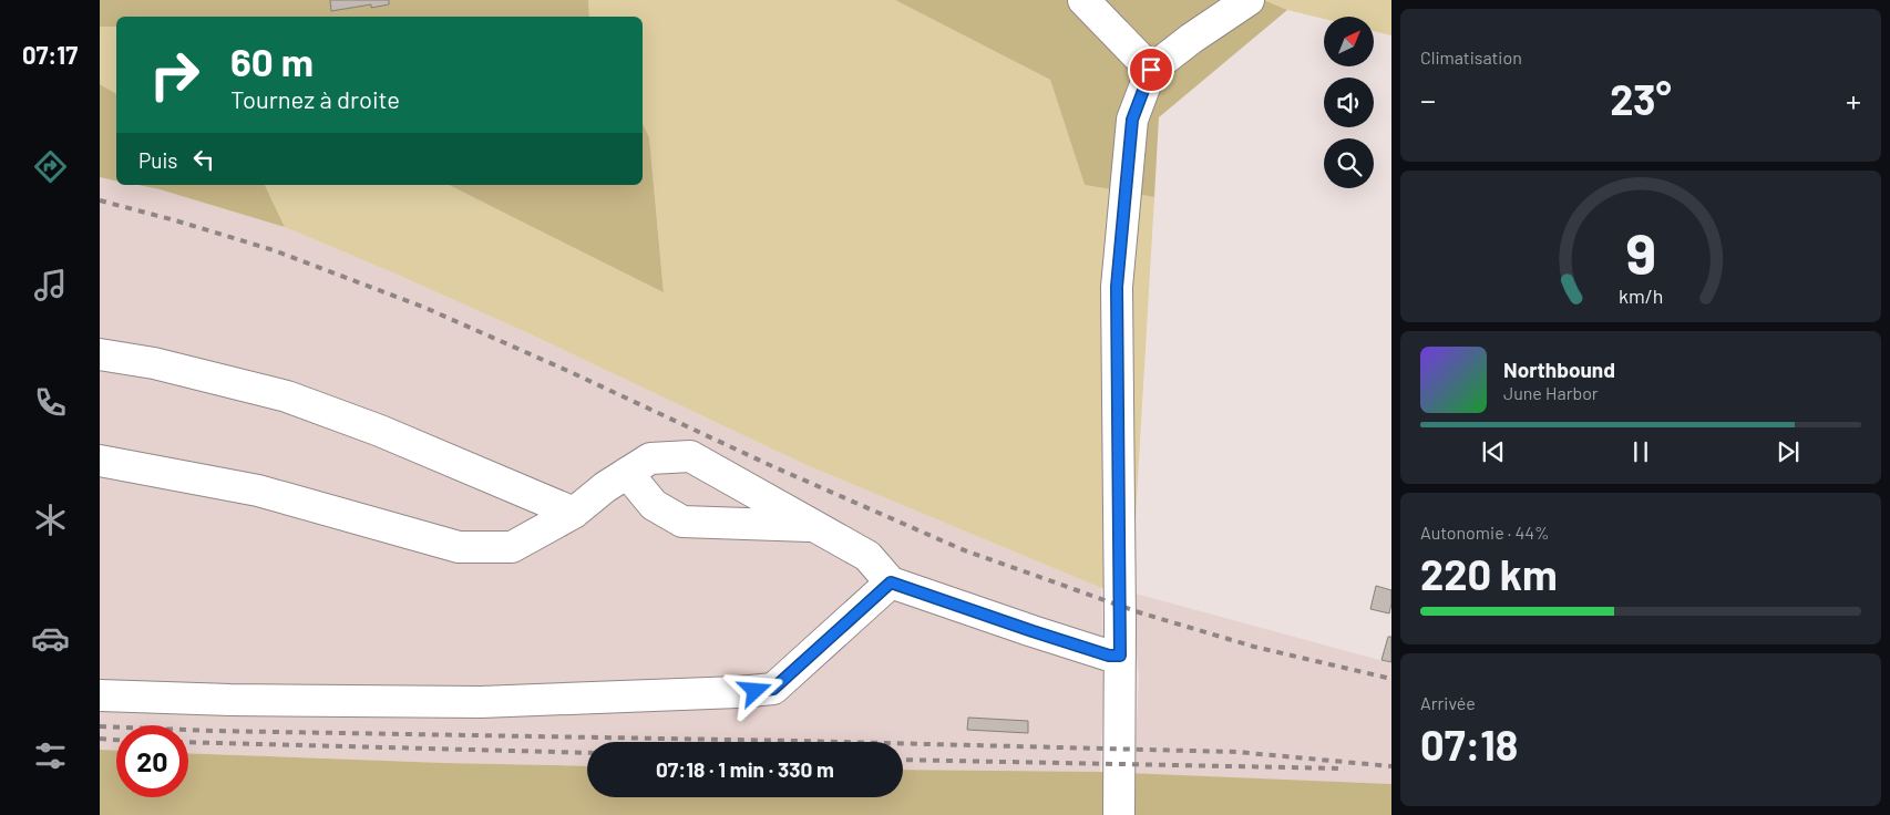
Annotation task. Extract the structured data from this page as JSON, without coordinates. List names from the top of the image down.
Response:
{
  "north": "top right",
  "page": {
    "tabs": "07:17",
    "tile": [
      "Climatisation",
      ["Autonomie · 44%", "220 km"],
      ["Arrivée", "07:18"]
    ],
    "turn": ["60 m", "Tournez à droite"],
    "heat": ["−", "23°", "+"],
    "then": "Puis",
    "song": ["Northbound", "June Harbor"],
    "limit": "20",
    "trip": "07:18 · 1 min · 330 m",
    "gauge": ["9", "km/h"]
  }
}
